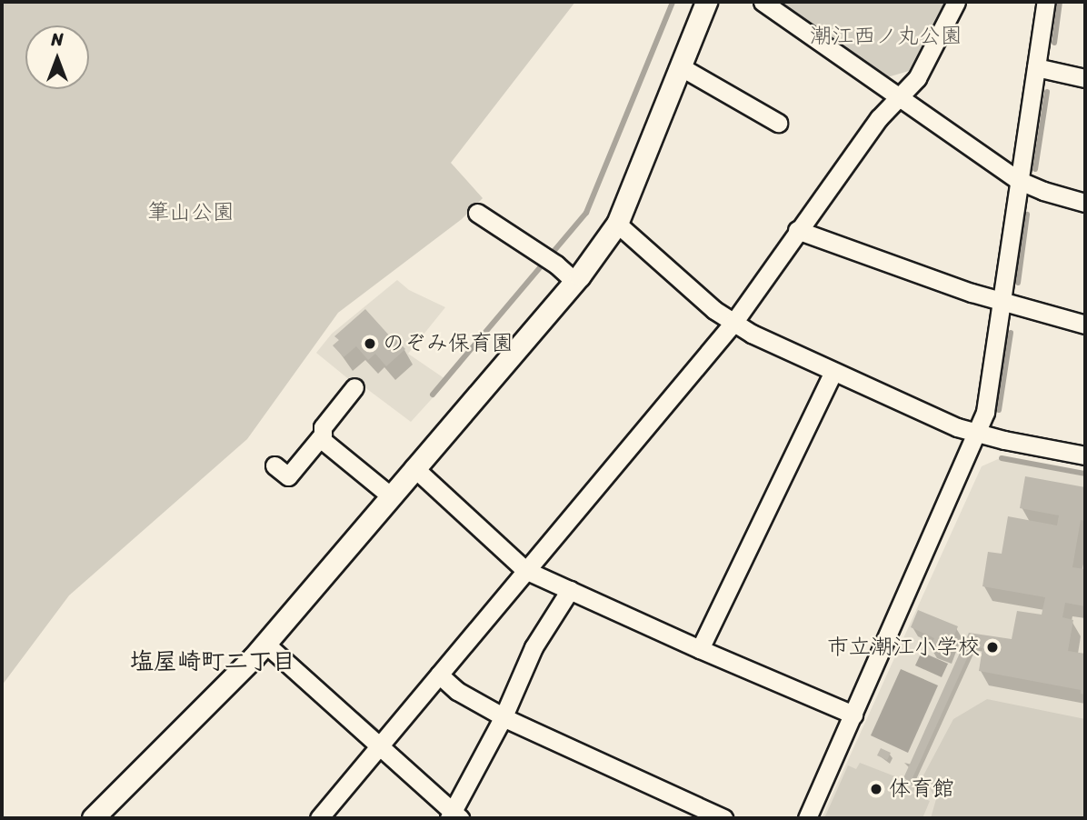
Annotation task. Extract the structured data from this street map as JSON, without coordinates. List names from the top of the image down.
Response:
{
  "districts": ["塩屋崎町二丁目"],
  "parks": ["潮江西ノ丸公園", "筆山公園"],
  "places": ["のぞみ保育園", "市立潮江小学校", "体育館"],
  "north": "top"
}
